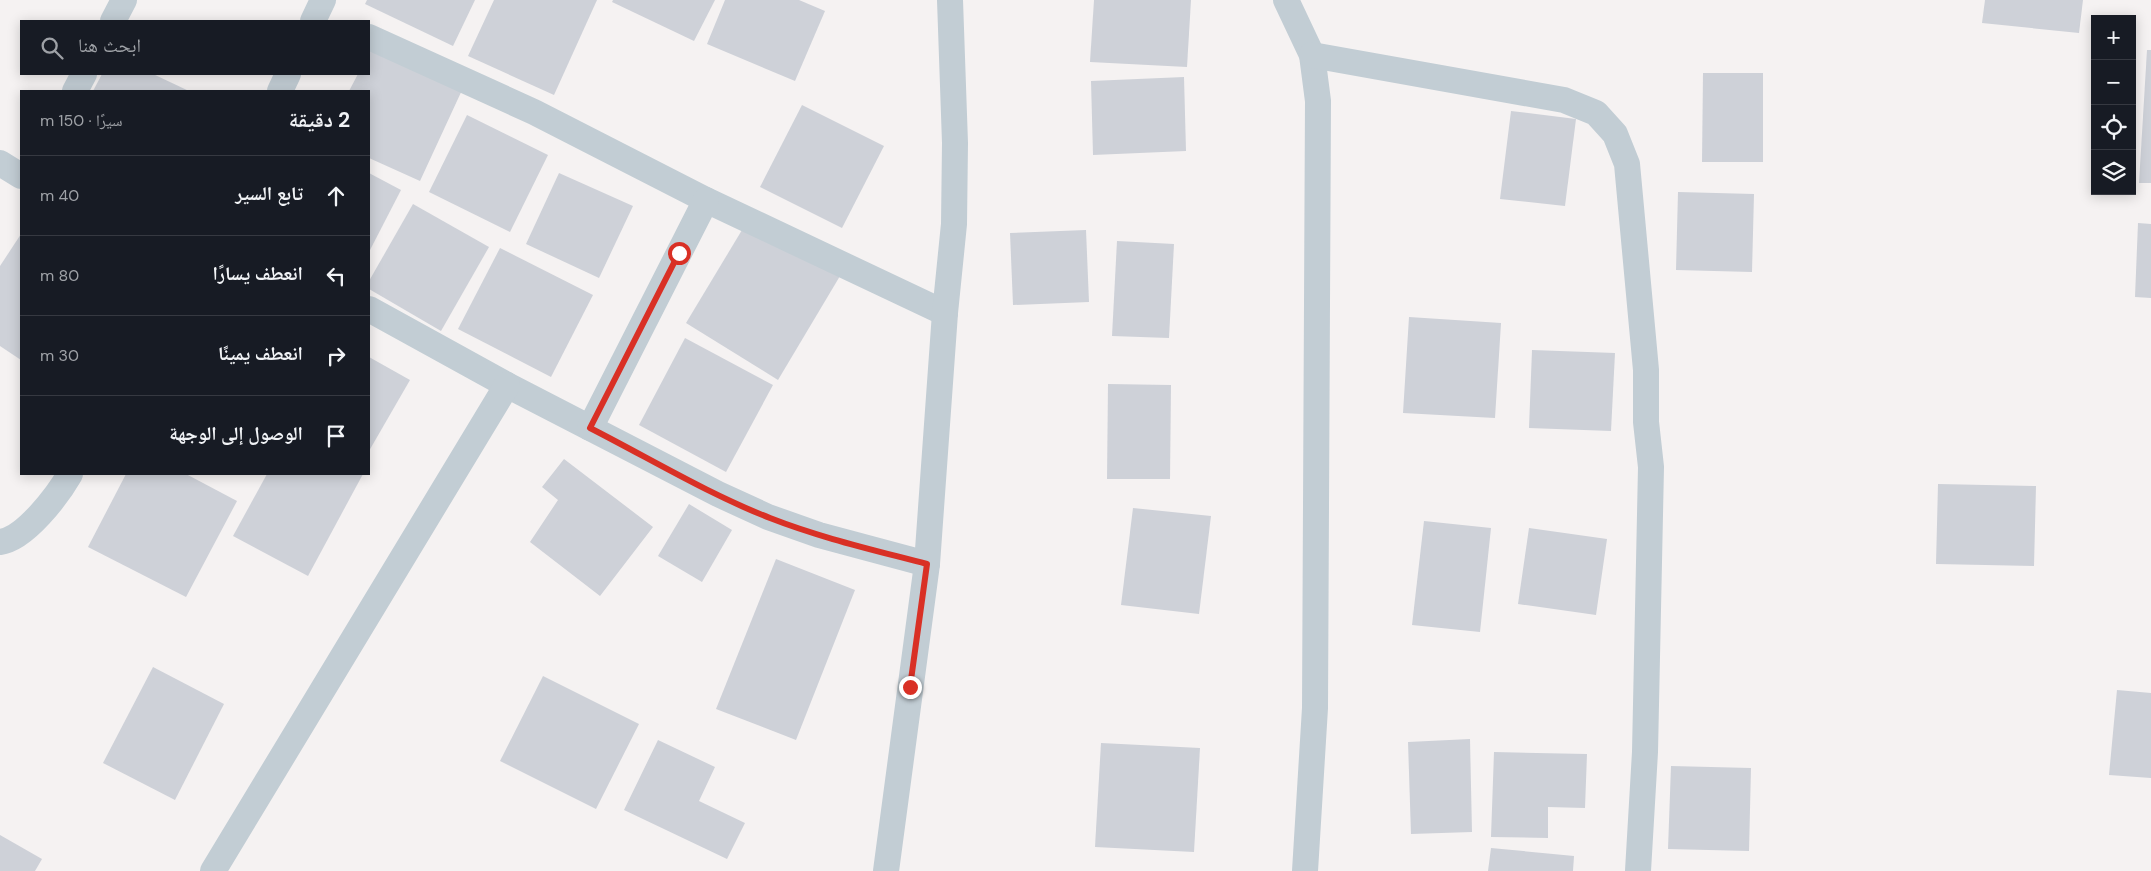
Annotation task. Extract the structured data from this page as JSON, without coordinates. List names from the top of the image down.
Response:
{
  "page": {
    "map_buttons": ["+", "−"],
    "search": "ابحث هنا",
    "heading": ["2 دقيقة", "سيرًا · 150 m"],
    "list": [
      ["تابع السير", "40 m"],
      ["انعطف يسارًا", "80 m"],
      ["انعطف يمينًا", "30 m"],
      "الوصول إلى الوجهة"
    ]
  }
}
